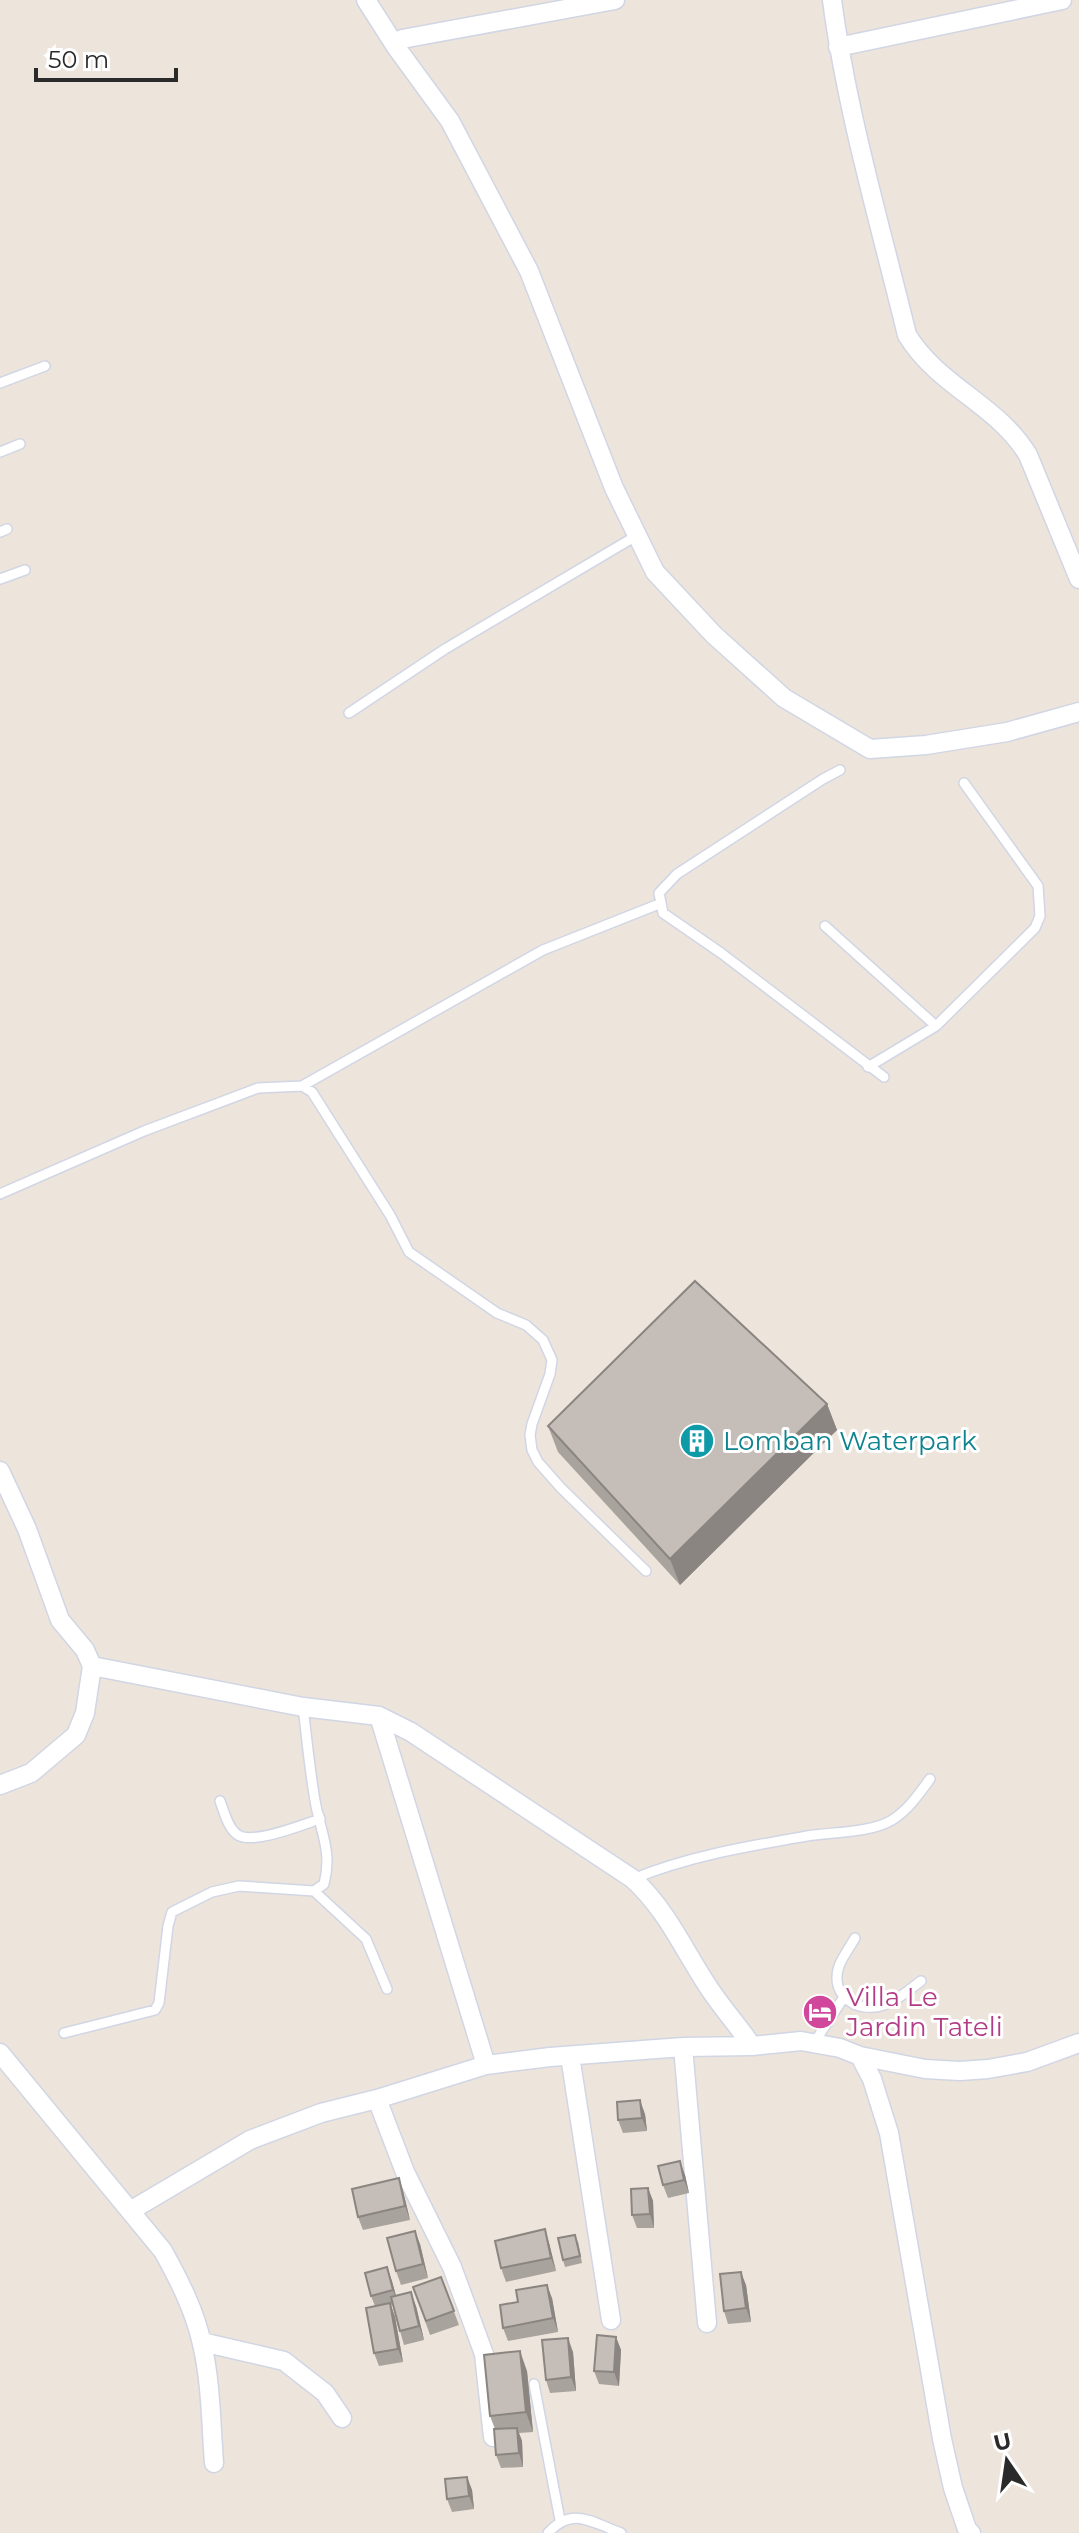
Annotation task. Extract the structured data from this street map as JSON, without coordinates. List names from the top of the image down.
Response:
{
  "places": {
    "building": ["Lomban Waterpark"],
    "hotel": ["Villa Le Jardin Tateli"]
  },
  "scale_bar": "50 m",
  "north": "top"
}
